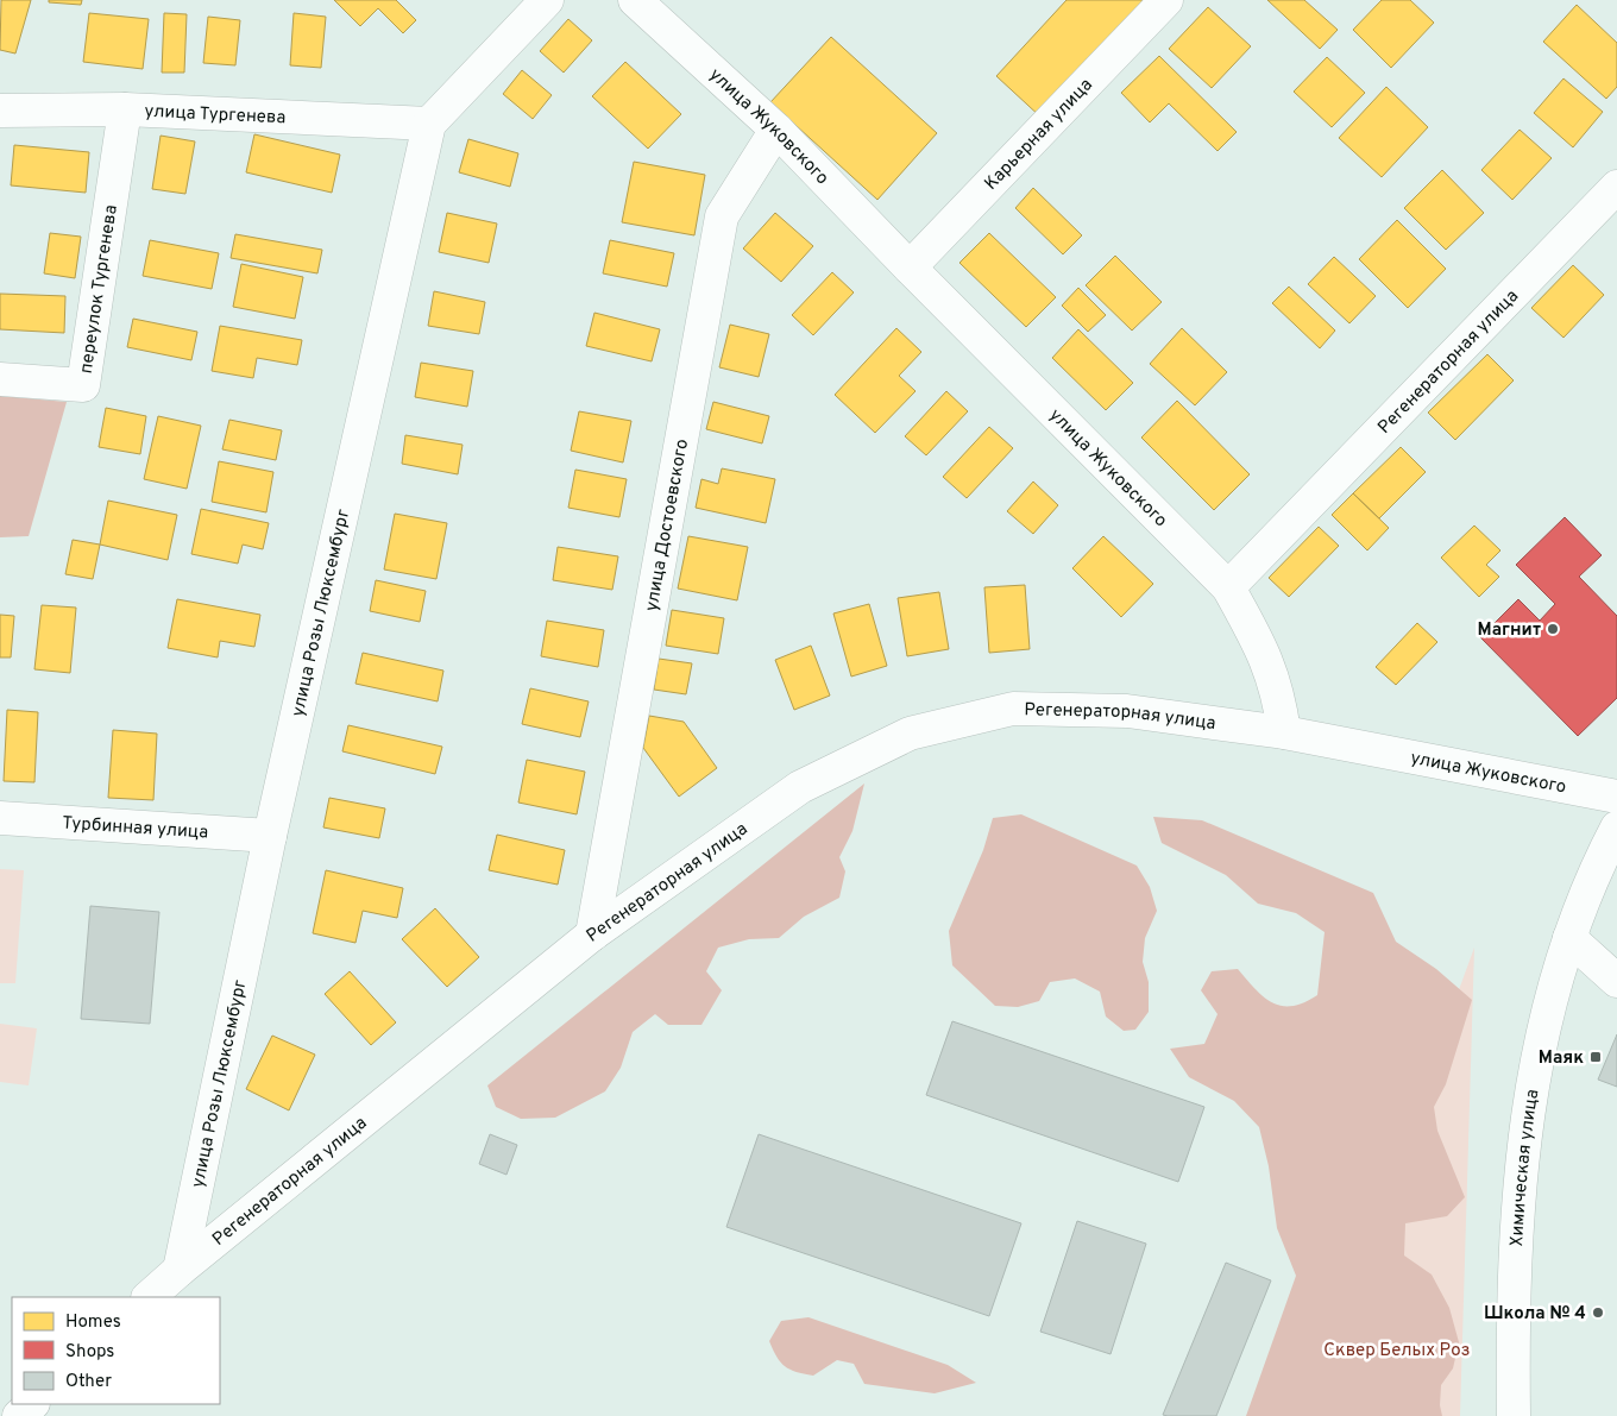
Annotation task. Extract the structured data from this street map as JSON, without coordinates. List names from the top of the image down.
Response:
{
  "streets": {
    "street": [
      "улица Тургенева",
      "улица Жуковского",
      "Карьерная улица",
      "переулок Тургенева",
      "Регенераторная улица",
      "улица Достоевского",
      "улица Розы Люксембург",
      "Турбинная улица",
      "Химическая улица"
    ]
  },
  "crossings": [
    ["улица Тургенева", "переулок Тургенева"],
    ["улица Тургенева", "улица Розы Люксембург"],
    ["улица Жуковского", "Карьерная улица"],
    ["улица Жуковского", "Регенераторная улица"],
    ["улица Жуковского", "улица Достоевского"],
    ["Регенераторная улица", "улица Достоевского"],
    ["Регенераторная улица", "улица Розы Люксембург"],
    ["улица Розы Люксембург", "Турбинная улица"]
  ],
  "parks": ["Сквер Белых Роз"],
  "places": {
    "other": ["Магнит", "Школа № 4"],
    "transit": ["Маяк"]
  },
  "legend": ["Homes", "Shops", "Other"]
}
